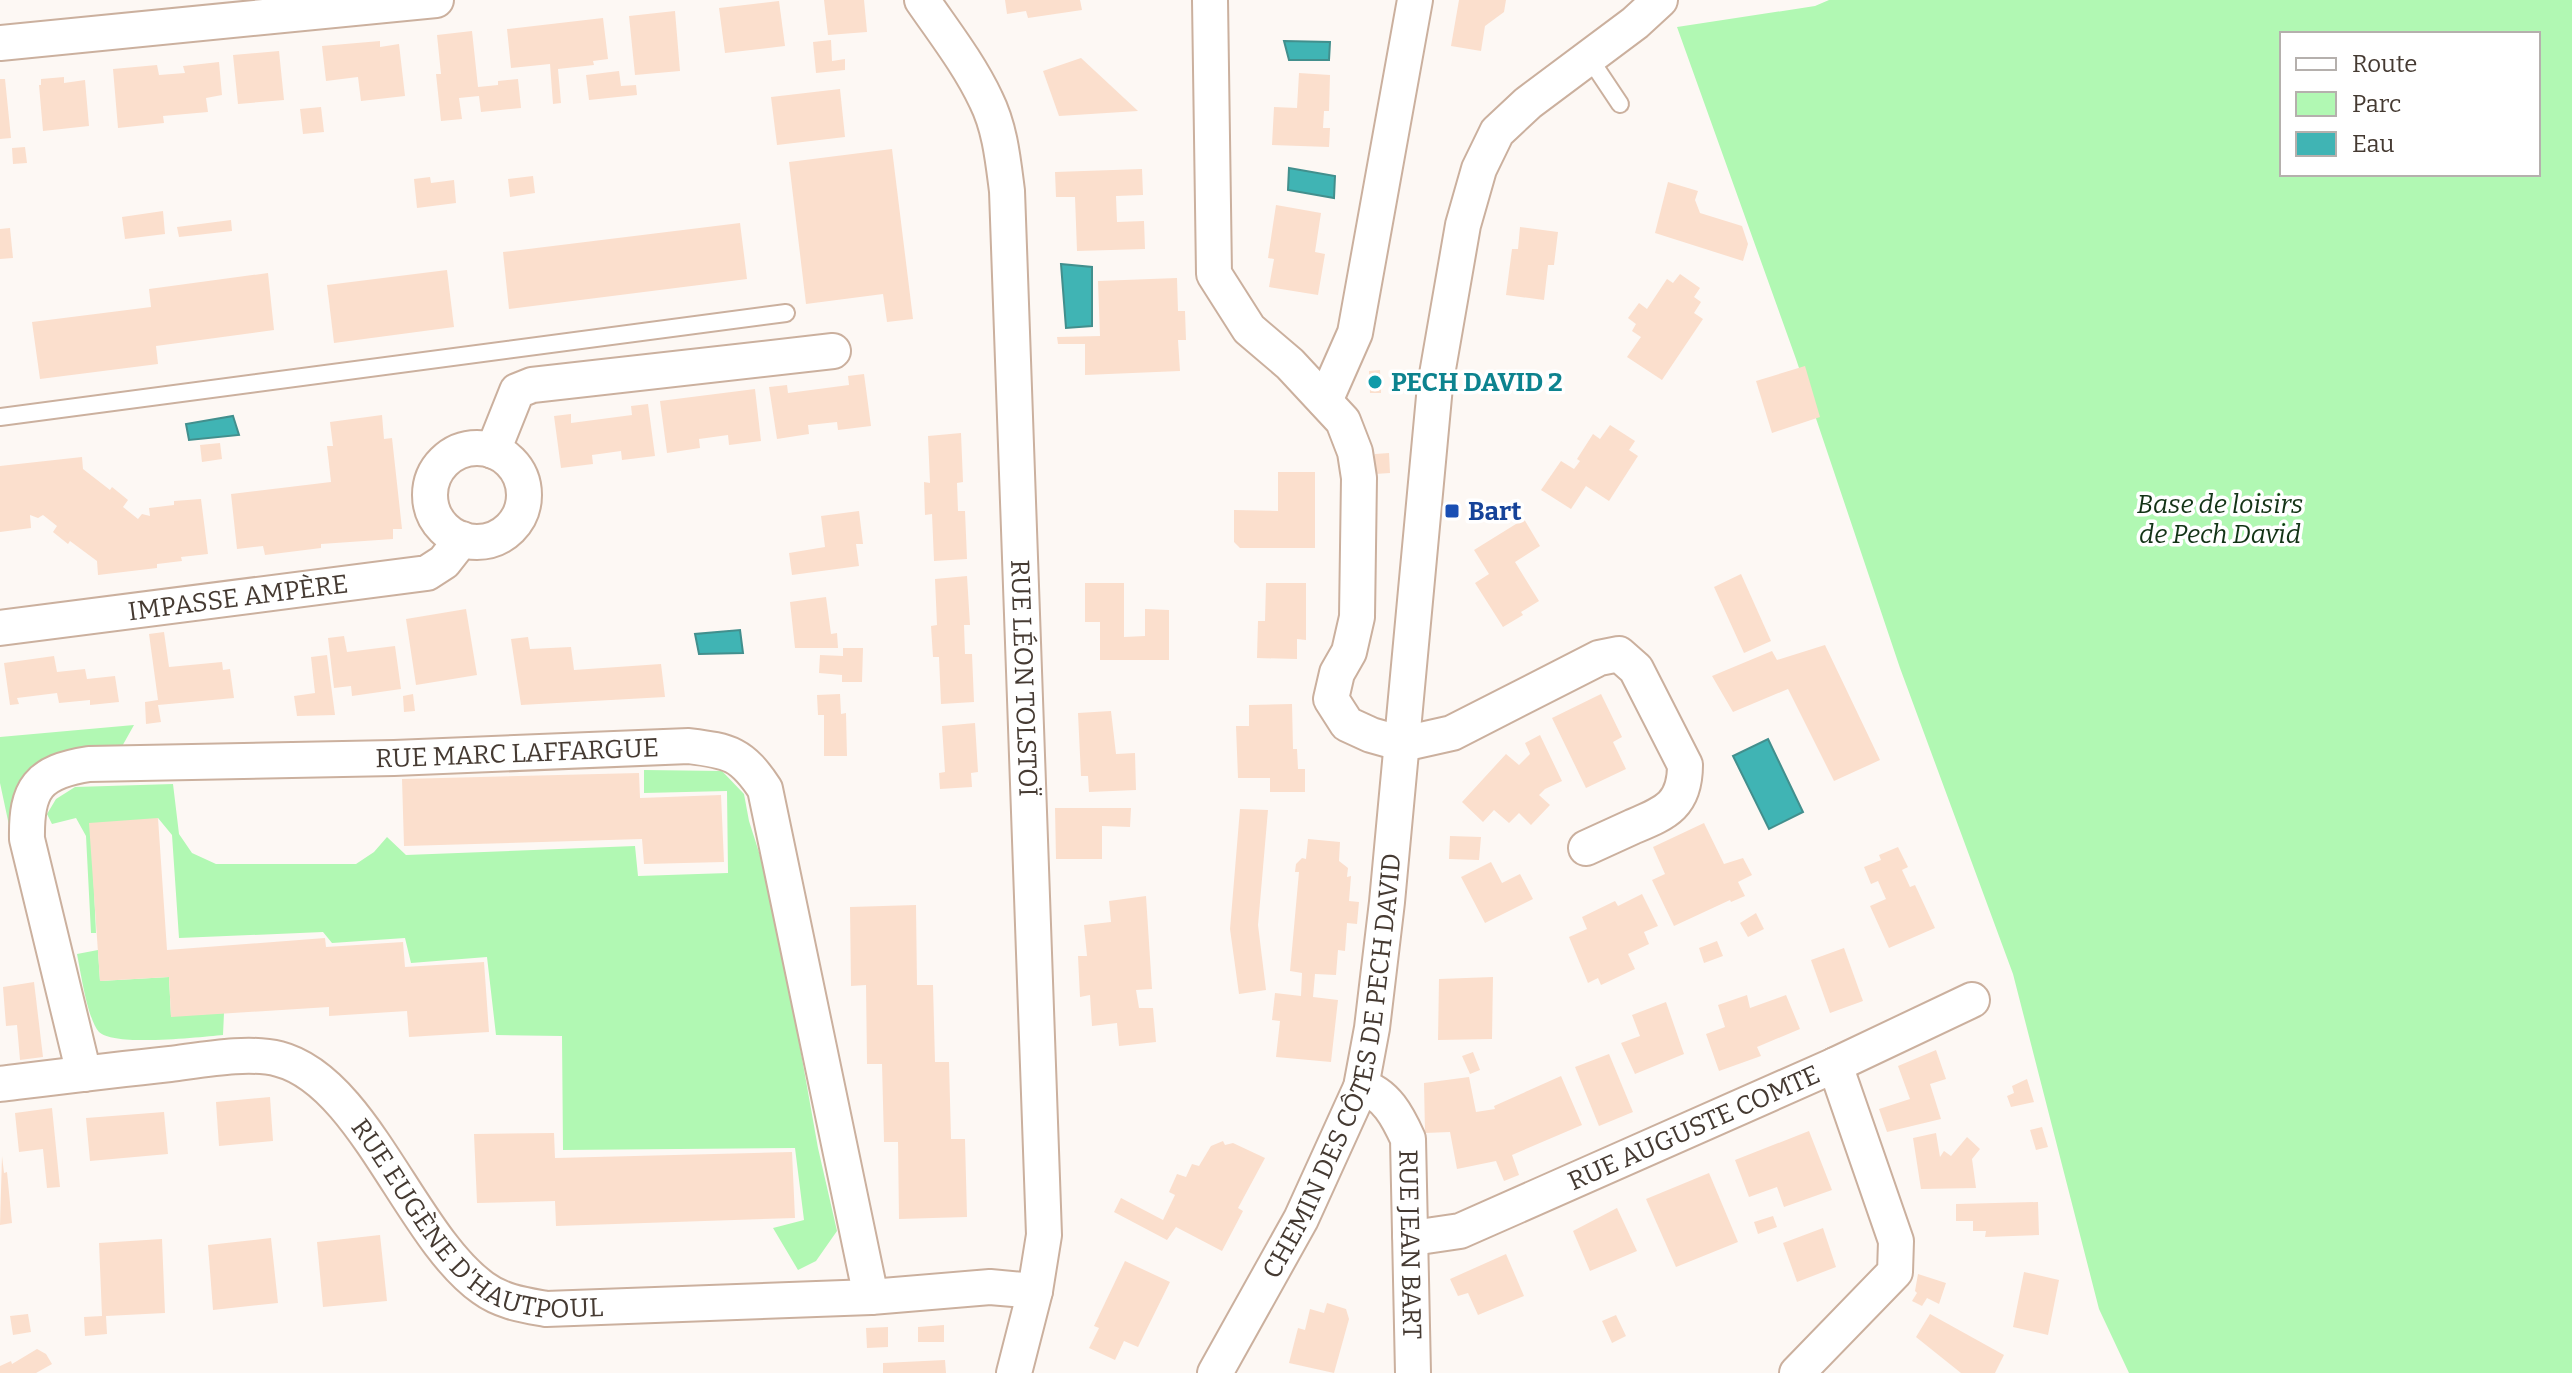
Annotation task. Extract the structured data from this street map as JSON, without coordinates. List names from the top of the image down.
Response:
{
  "streets": {
    "street": [
      "IMPASSE AMPÈRE",
      "RUE LÉON TOLSTOÏ",
      "RUE MARC LAFFARGUE",
      "CHEMIN DES CÔTES DE PECH DAVID",
      "RUE AUGUSTE COMTE",
      "RUE EUGÈNE D'HAUTPOUL",
      "RUE JEAN BART"
    ]
  },
  "crossings": [
    ["RUE LÉON TOLSTOÏ", "RUE EUGÈNE D'HAUTPOUL"],
    ["RUE MARC LAFFARGUE", "RUE EUGÈNE D'HAUTPOUL"],
    ["CHEMIN DES CÔTES DE PECH DAVID", "RUE JEAN BART"],
    ["RUE AUGUSTE COMTE", "RUE JEAN BART"]
  ],
  "parks": ["Base de loisirs de Pech David"],
  "places": {
    "other": ["PECH DAVID 2"],
    "transit": ["Bart"]
  },
  "legend": ["Route", "Parc", "Eau"]
}
